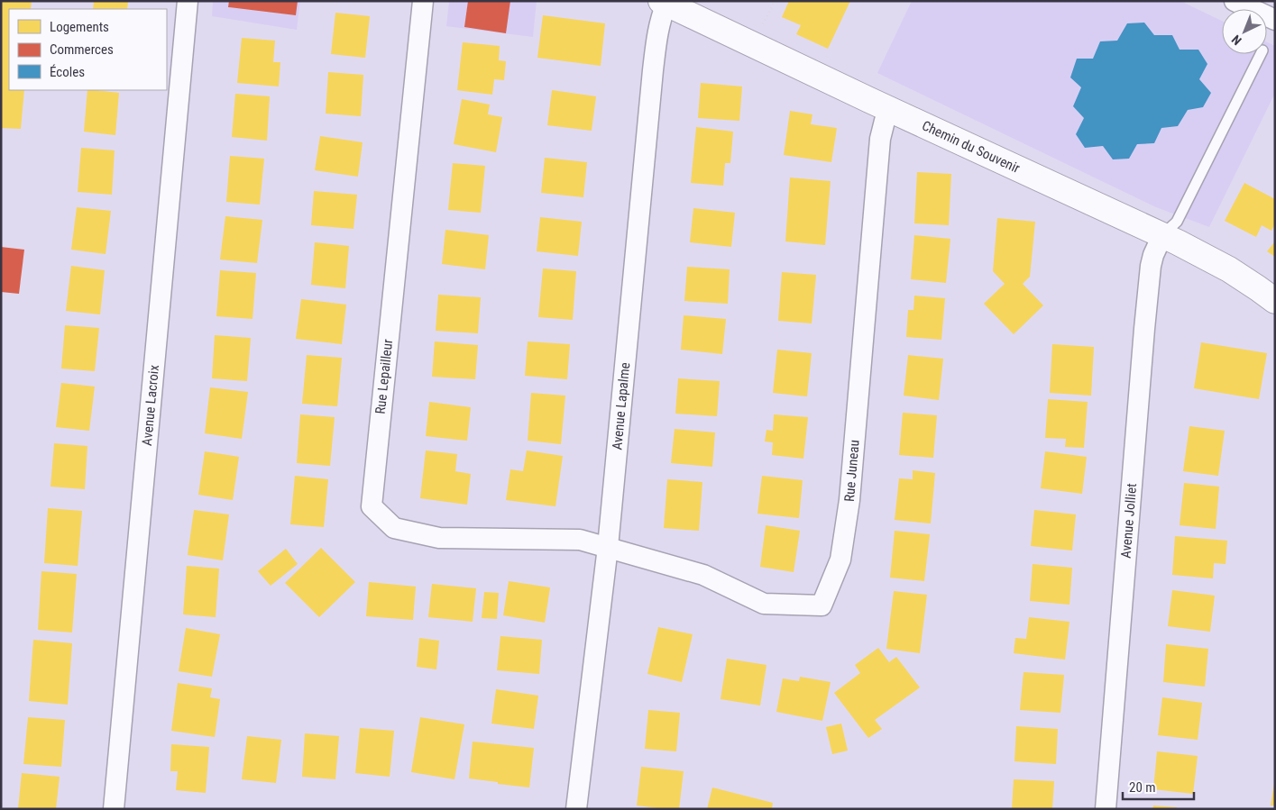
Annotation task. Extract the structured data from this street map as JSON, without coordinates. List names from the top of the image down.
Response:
{
  "streets": {
    "street": [
      "Chemin du Souvenir",
      "Rue Lepailleur",
      "Avenue Lacroix",
      "Avenue Lapalme",
      "Rue Juneau",
      "Avenue Jolliet"
    ]
  },
  "crossings": [
    ["Chemin du Souvenir", "Avenue Lapalme"],
    ["Chemin du Souvenir", "Rue Juneau"],
    ["Chemin du Souvenir", "Avenue Jolliet"],
    ["Rue Lepailleur", "Avenue Lapalme"],
    ["Rue Lepailleur", "Rue Juneau"],
    ["Avenue Lapalme", "Rue Juneau"]
  ],
  "legend": ["Logements", "Commerces", "Écoles"],
  "scale_bar": "20 m",
  "north": "bottom left"
}
